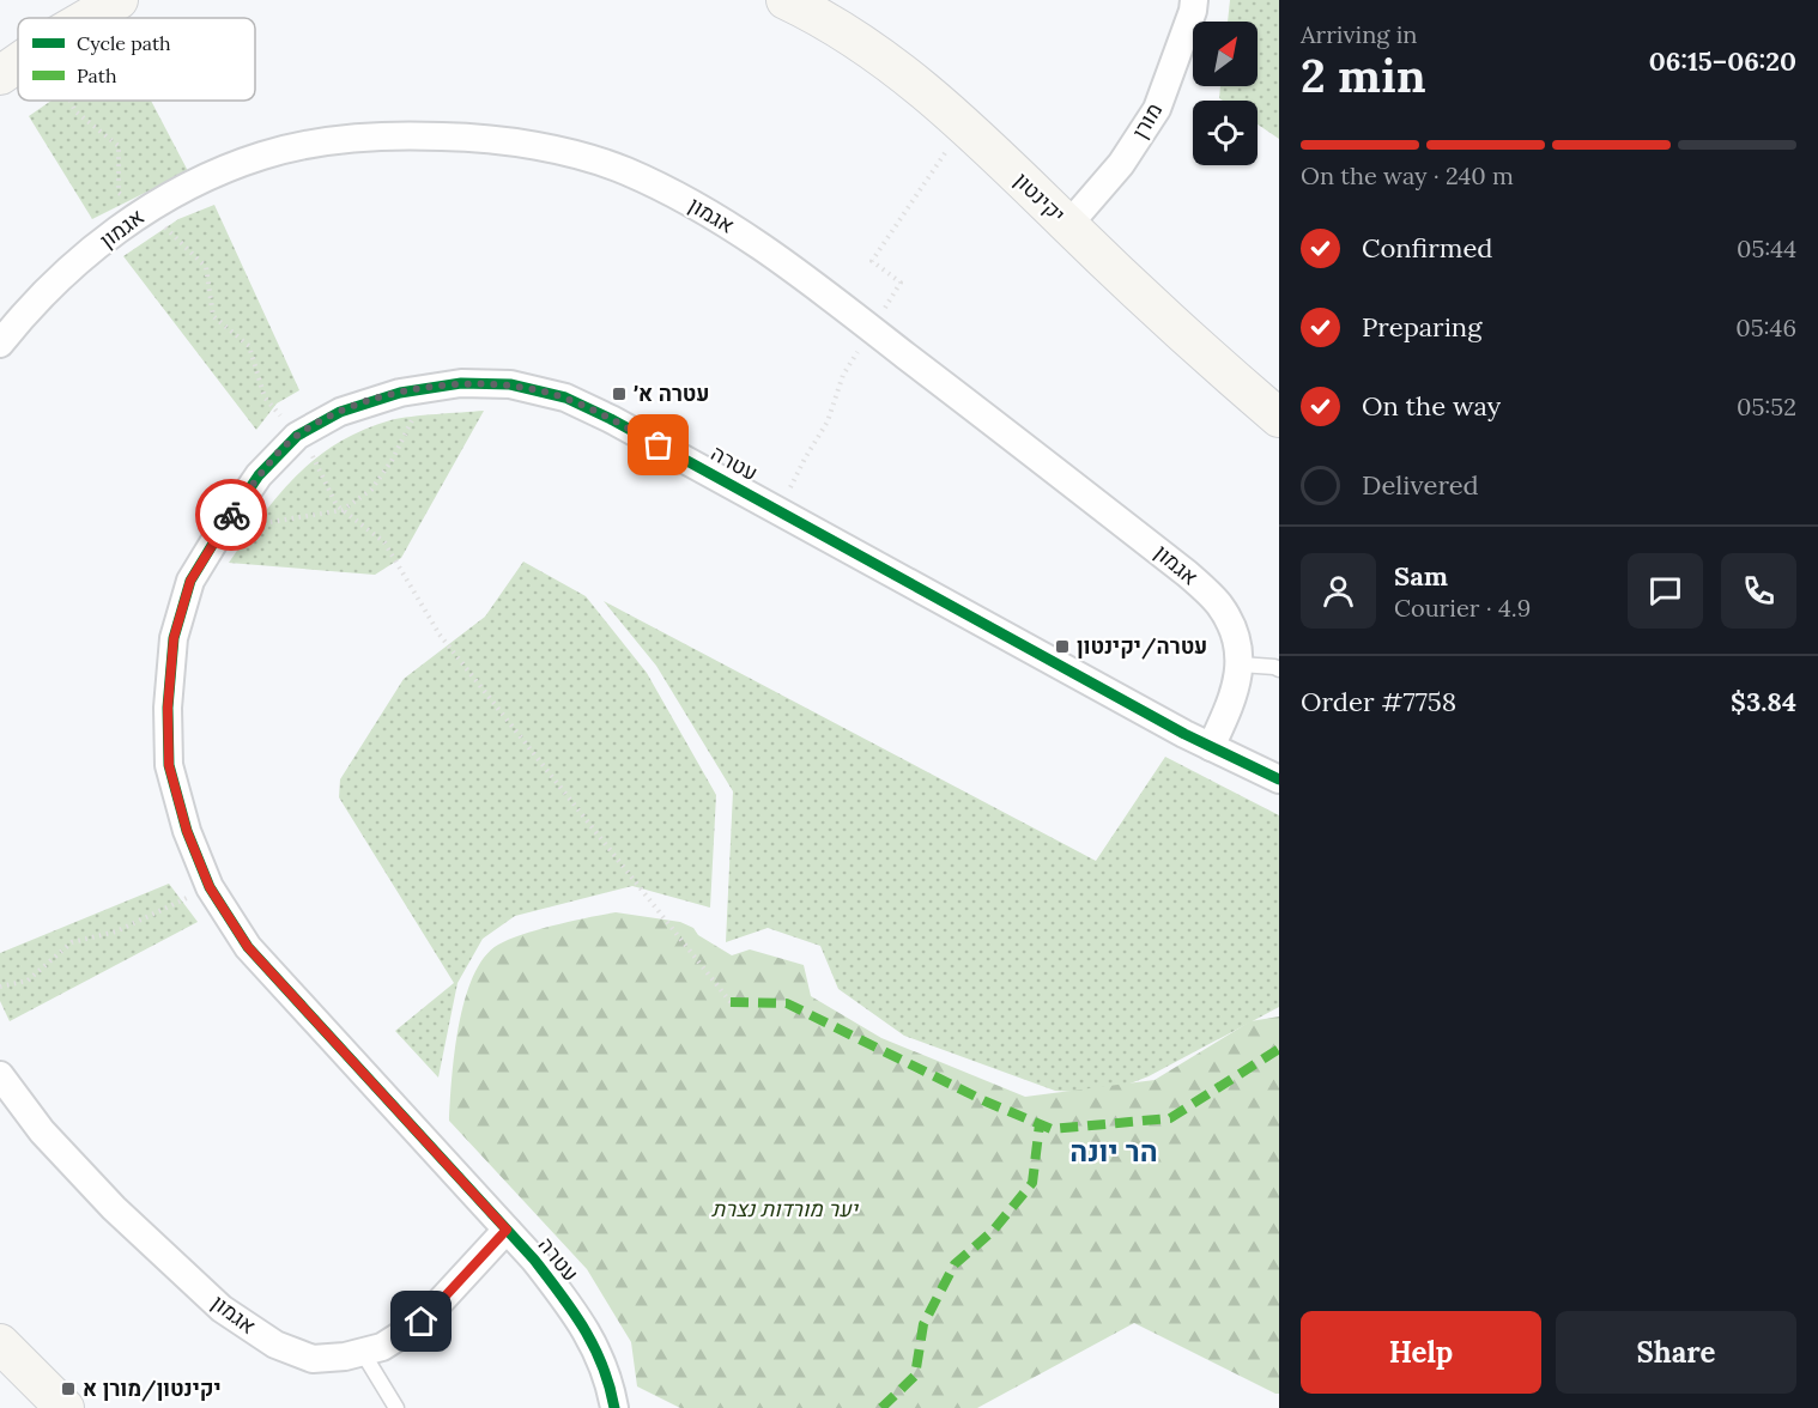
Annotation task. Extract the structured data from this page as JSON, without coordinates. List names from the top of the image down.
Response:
{
  "streets": {
    "street": [
      "מורן",
      "יקינטון",
      "אגמון",
      "עטרה"
    ]
  },
  "crossings": [
    ["מורן", "יקינטון"],
    ["אגמון", "עטרה"]
  ],
  "districts": ["הר יונה"],
  "parks": ["יער מורדות נצרת"],
  "places": {
    "transit": ["עטרה א׳", "עטרה/יקינטון", "יקינטון/מורן א"]
  },
  "legend": ["Cycle path", "Path"],
  "north": "top right",
  "page": {
    "heading": ["2 min", "Arriving in", "06:15–06:20"],
    "panel": [
      "Sam",
      "Courier · 4.9",
      "Order #7758",
      "$3.84"
    ],
    "bar": "On the way · 240 m",
    "list": [
      ["Confirmed", "05:44"],
      ["Preparing", "05:46"],
      ["On the way", "05:52"],
      "Delivered"
    ],
    "buttons": ["Help", "Share"]
  }
}
